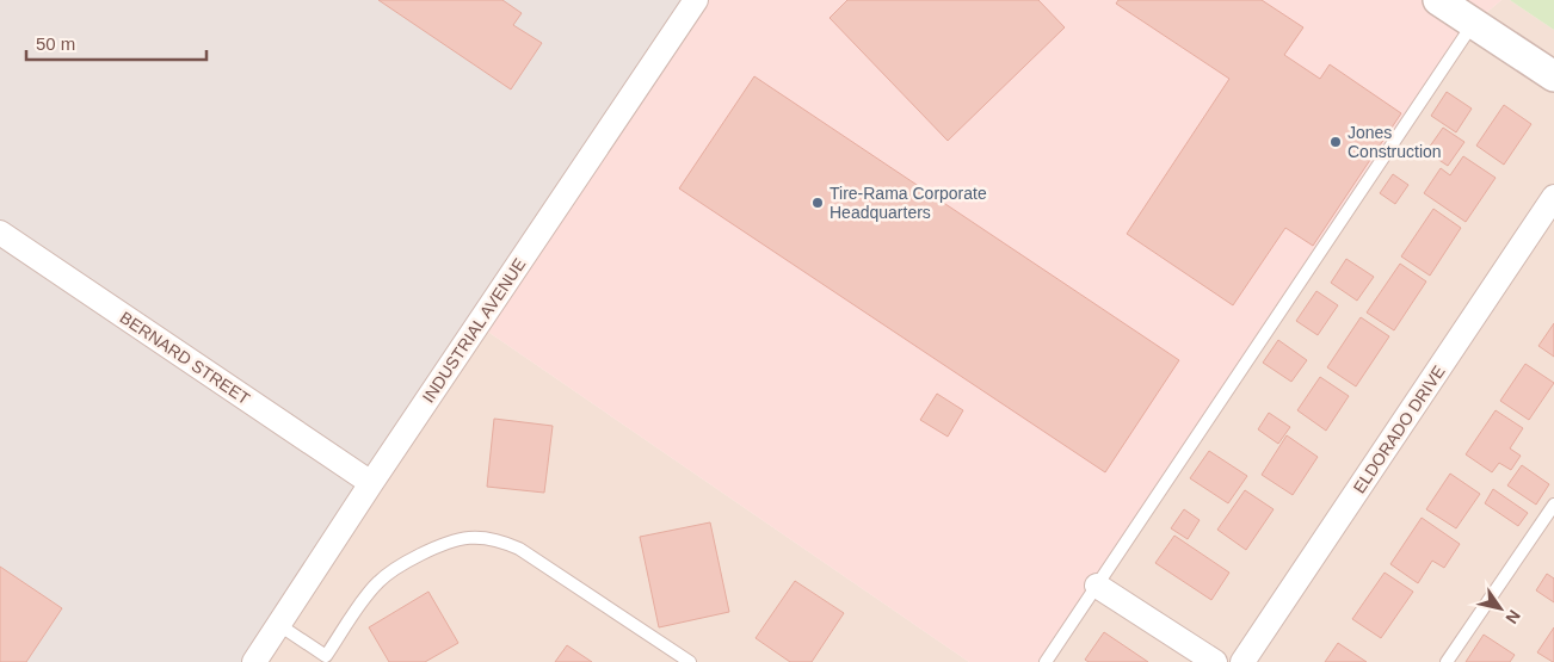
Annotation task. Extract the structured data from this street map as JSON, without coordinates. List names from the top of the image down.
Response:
{
  "streets": {
    "street": ["INDUSTRIAL AVENUE", "BERNARD STREET", "ELDORADO DRIVE"]
  },
  "crossings": [
    ["INDUSTRIAL AVENUE", "BERNARD STREET"]
  ],
  "places": ["Jones Construction", "Tire-Rama Corporate Headquarters"],
  "scale_bar": "50 m",
  "north": "bottom right"
}
